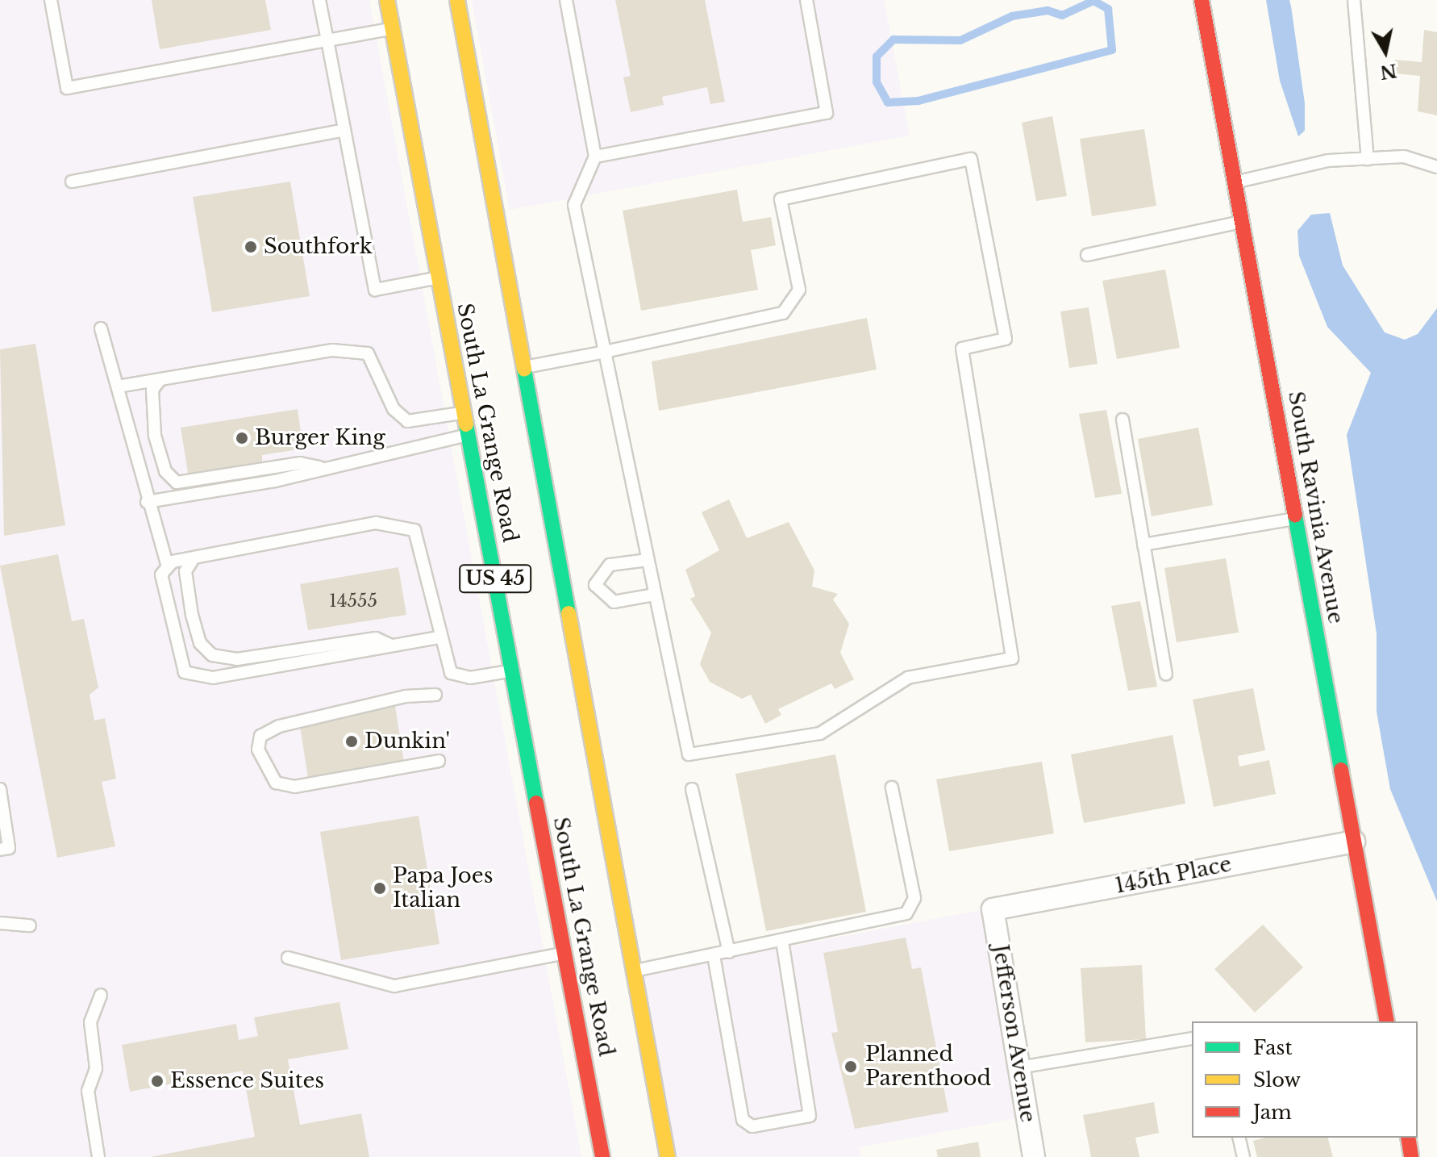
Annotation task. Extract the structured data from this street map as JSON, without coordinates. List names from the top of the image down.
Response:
{
  "streets": {
    "main road": ["South La Grange Road", "South Ravinia Avenue", "US 45"],
    "street": ["145th Place", "Jefferson Avenue"]
  },
  "crossings": [
    ["South Ravinia Avenue", "145th Place"],
    ["145th Place", "Jefferson Avenue"]
  ],
  "places": [
    "Southfork",
    "Burger King",
    "Dunkin'",
    "Papa Joes Italian",
    "Planned Parenthood",
    "Essence Suites"
  ],
  "house_numbers": ["14555"],
  "legend": ["Fast", "Slow", "Jam"],
  "north": "bottom"
}
